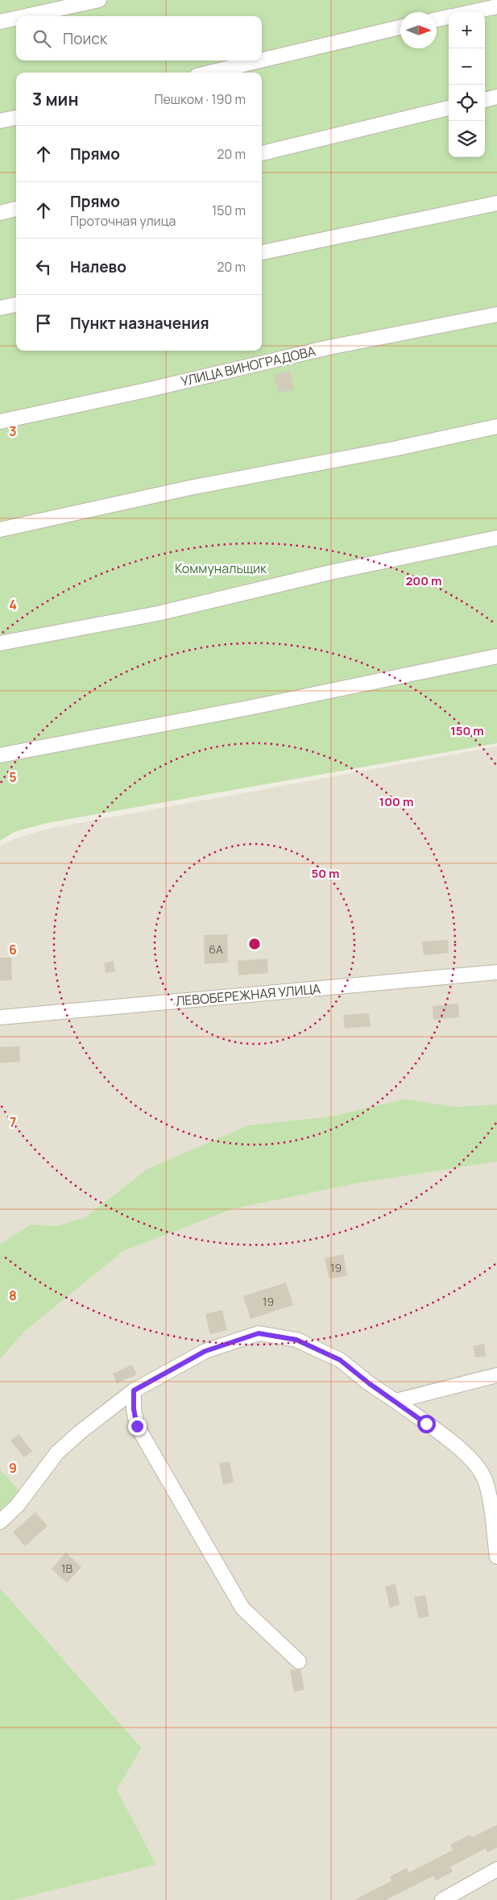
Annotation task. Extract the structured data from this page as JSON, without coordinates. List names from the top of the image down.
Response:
{
  "streets": {
    "street": ["УЛИЦА ВИНОГРАДОВА", "ЛЕВОБЕРЕЖНАЯ УЛИЦА"]
  },
  "parks": ["Коммунальщик"],
  "house_numbers": [
    "6А",
    "19",
    "19",
    "1В"
  ],
  "north": "right",
  "page": {
    "map_buttons": ["+", "−"],
    "search": "Поиск",
    "heading": ["3 мин", "Пешком · 190 m"],
    "list": [
      ["Прямо", "20 m"],
      ["Прямо", "Проточная улица", "150 m"],
      ["Налево", "20 m"],
      "Пункт назначения"
    ]
  },
  "grid": {
    "rows": [
      "3",
      "4",
      "5",
      "6",
      "7",
      "8",
      "9"
    ]
  },
  "rings": [
    "200 m",
    "150 m",
    "100 m",
    "50 m"
  ]
}
